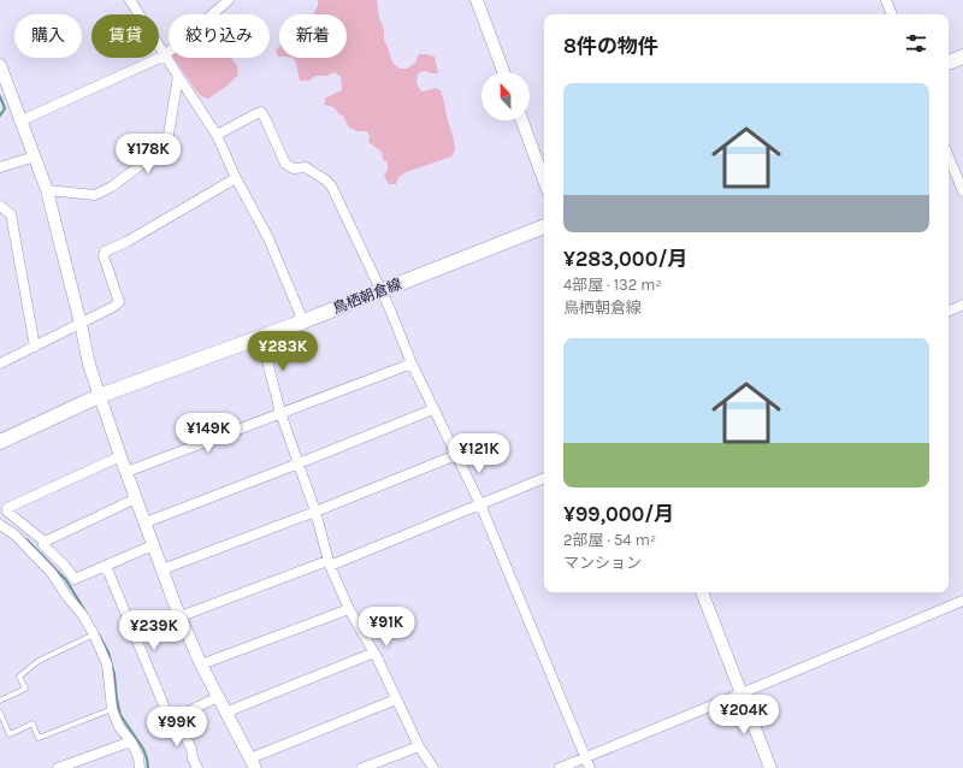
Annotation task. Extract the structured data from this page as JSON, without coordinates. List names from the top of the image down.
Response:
{
  "streets": {
    "main road": ["鳥栖朝倉線"]
  },
  "north": "top",
  "page": {
    "chip": [
      "購入",
      "賃貸",
      "絞り込み",
      "新着"
    ],
    "heading": "8件の物件",
    "list": [
      {
        "name": "¥283,000/月",
        "note": "4部屋 · 132 m² · 鳥栖朝倉線"
      },
      {
        "name": "¥99,000/月",
        "note": "2部屋 · 54 m² · マンション"
      }
    ],
    "price": [
      "¥178K",
      "¥283K",
      "¥149K",
      "¥121K",
      "¥91K",
      "¥239K",
      "¥204K",
      "¥99K"
    ]
  }
}
